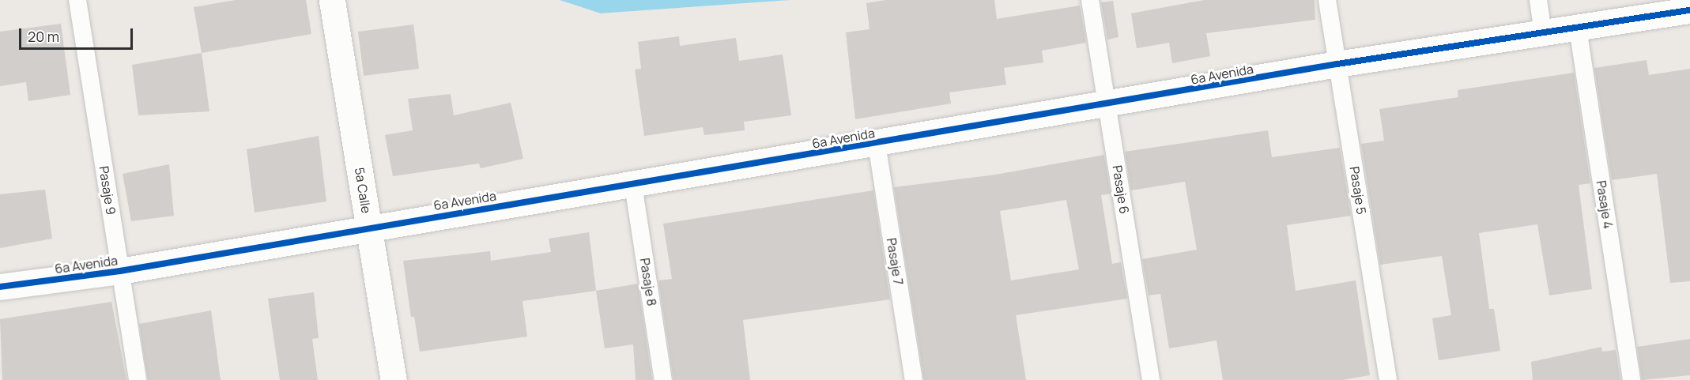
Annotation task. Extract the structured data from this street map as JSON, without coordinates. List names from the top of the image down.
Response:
{
  "streets": {
    "street": ["6a Avenida", "5a Calle"],
    "lane": [
      "Pasaje 6",
      "Pasaje 9",
      "Pasaje 5",
      "Pasaje 4",
      "Pasaje 7",
      "Pasaje 8"
    ]
  },
  "crossings": [
    ["6a Avenida", "Pasaje 6"],
    ["6a Avenida", "Pasaje 9"],
    ["6a Avenida", "5a Calle"],
    ["6a Avenida", "Pasaje 5"],
    ["6a Avenida", "Pasaje 4"],
    ["6a Avenida", "Pasaje 7"],
    ["6a Avenida", "Pasaje 8"]
  ],
  "scale_bar": "20 m"
}
